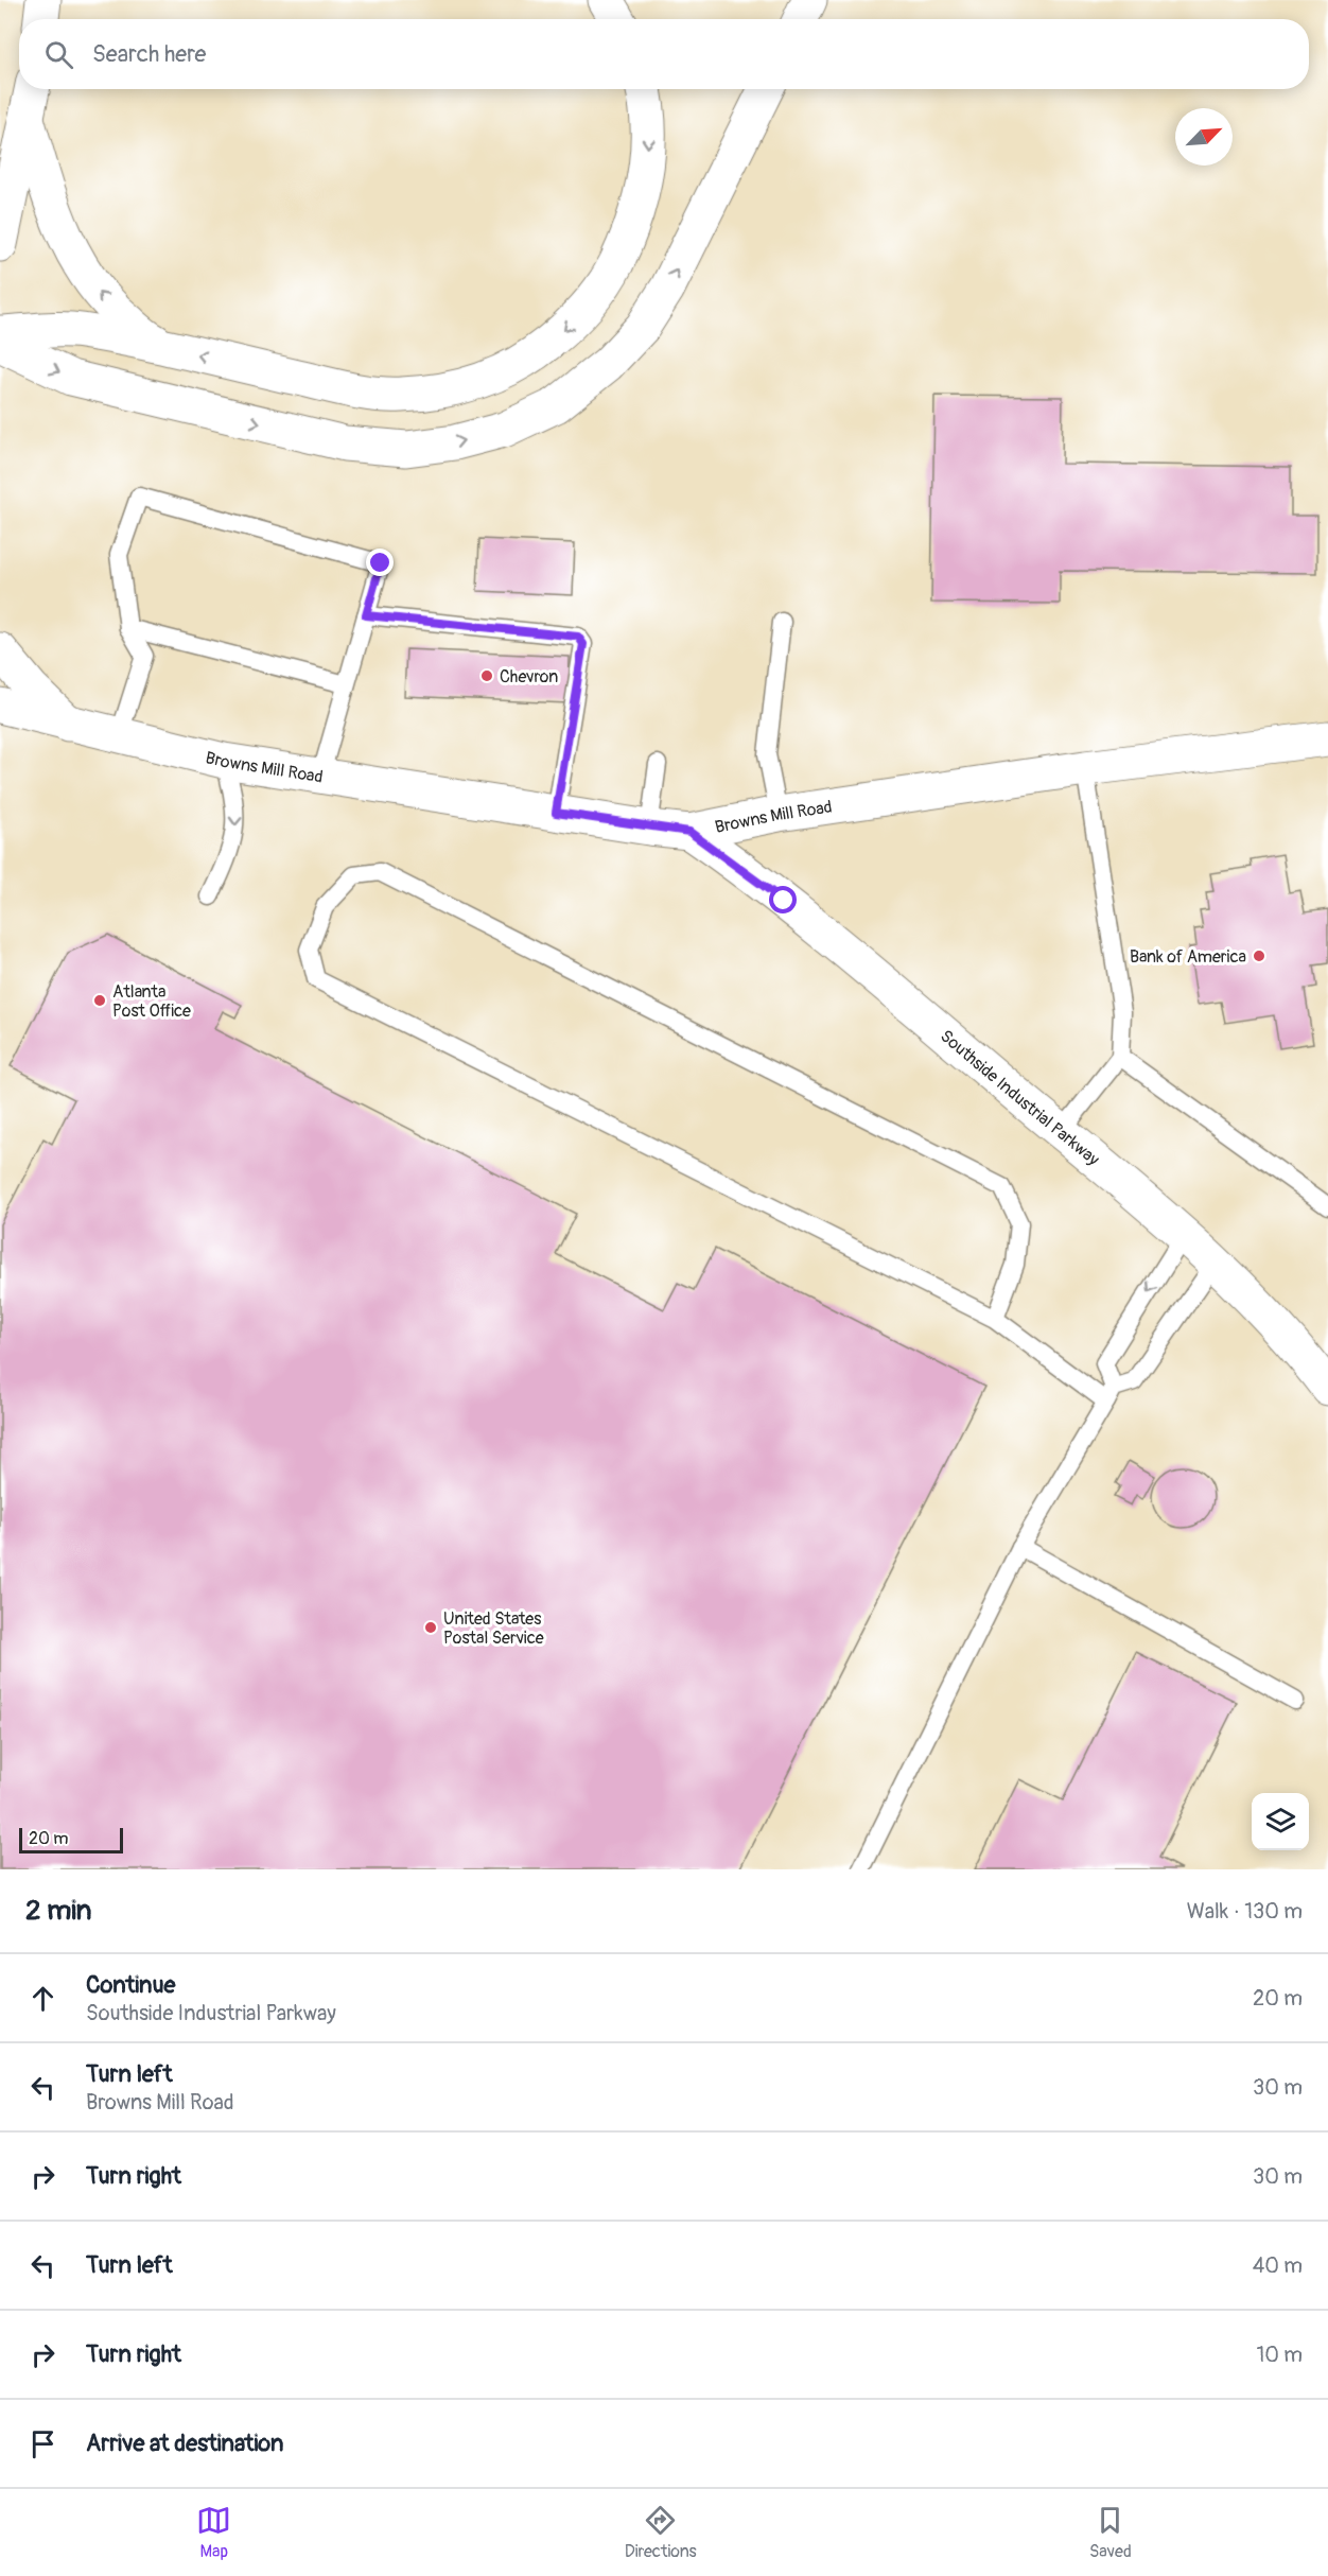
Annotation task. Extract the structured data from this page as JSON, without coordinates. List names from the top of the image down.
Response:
{
  "streets": {
    "main road": ["Browns Mill Road", "Southside Industrial Parkway"]
  },
  "crossings": [
    ["Browns Mill Road", "Southside Industrial Parkway"]
  ],
  "places": [
    "Chevron",
    "Bank of America",
    "Atlanta Post Office",
    "United States Postal Service"
  ],
  "scale_bar": "20 m",
  "north": "top right",
  "page": {
    "search": "Search here",
    "scale": "20 m",
    "heading": ["2 min", "Walk · 130 m"],
    "list": [
      ["Continue", "Southside Industrial Parkway", "20 m"],
      ["Turn left", "Browns Mill Road", "30 m"],
      ["Turn right", "30 m"],
      ["Turn left", "40 m"],
      ["Turn right", "10 m"],
      "Arrive at destination"
    ],
    "nav": ["Map", "Directions", "Saved"]
  }
}
